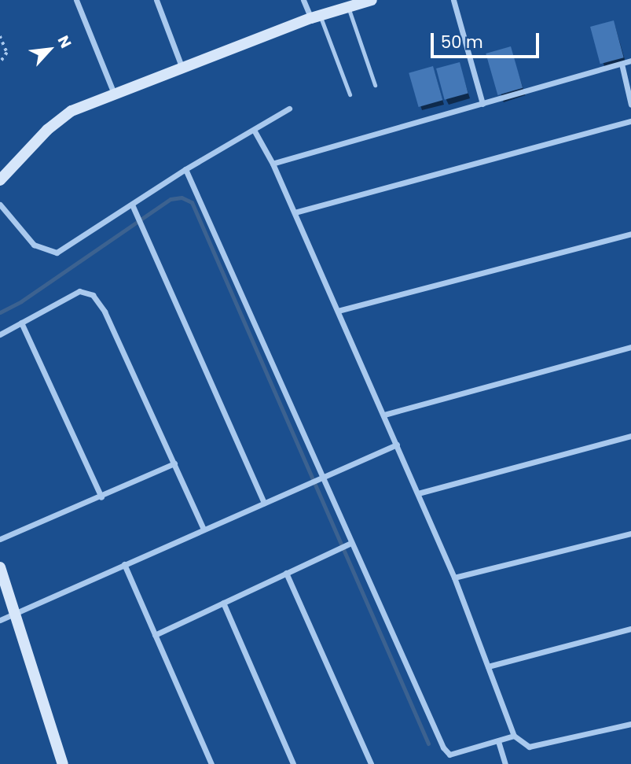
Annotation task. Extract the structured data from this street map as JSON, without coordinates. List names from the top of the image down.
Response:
{
  "scale_bar": "50 m",
  "north": "top right"
}
